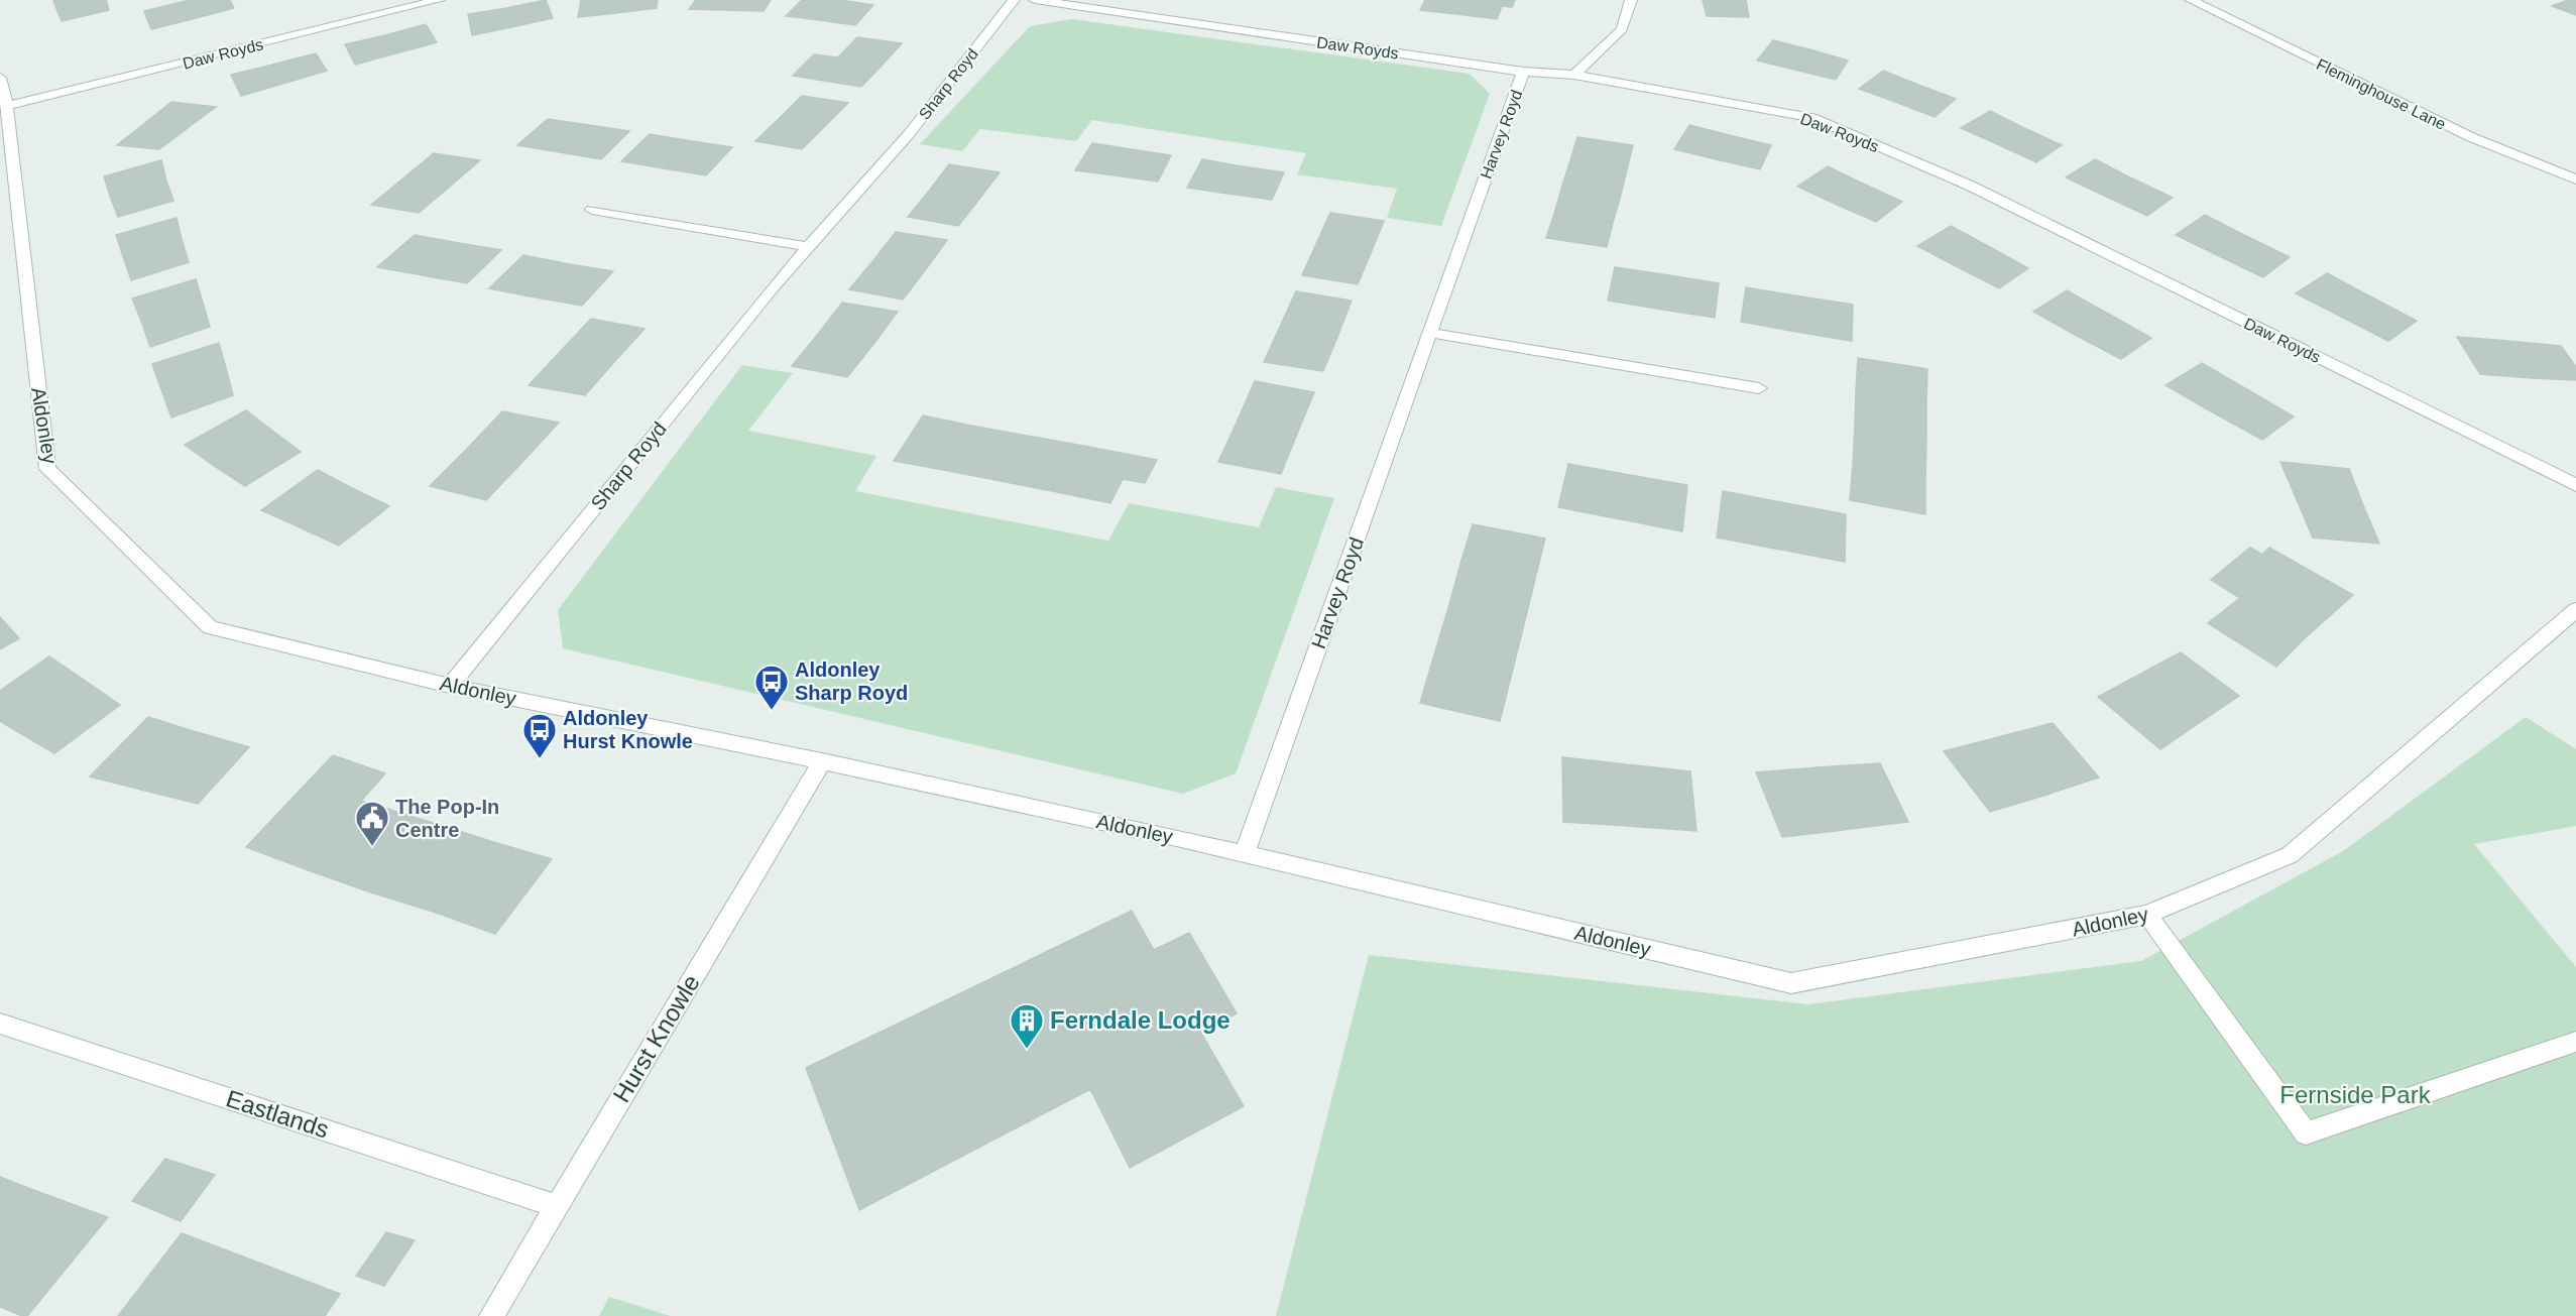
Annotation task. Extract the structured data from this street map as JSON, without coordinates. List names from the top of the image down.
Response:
{
  "streets": {
    "street": [
      "Daw Royds",
      "Sharp Royd",
      "Fleminghouse Lane",
      "Harvey Royd",
      "Aldonley",
      "Hurst Knowle",
      "Eastlands"
    ]
  },
  "crossings": [
    ["Daw Royds", "Harvey Royd"],
    ["Daw Royds", "Aldonley"],
    ["Sharp Royd", "Aldonley"],
    ["Harvey Royd", "Aldonley"],
    ["Aldonley", "Hurst Knowle"],
    ["Hurst Knowle", "Eastlands"]
  ],
  "parks": ["Fernside Park"],
  "places": {
    "bus stop": ["Aldonley Sharp Royd", "Aldonley Hurst Knowle"],
    "public building": ["The Pop-In Centre"],
    "building": ["Ferndale Lodge"]
  }
}
